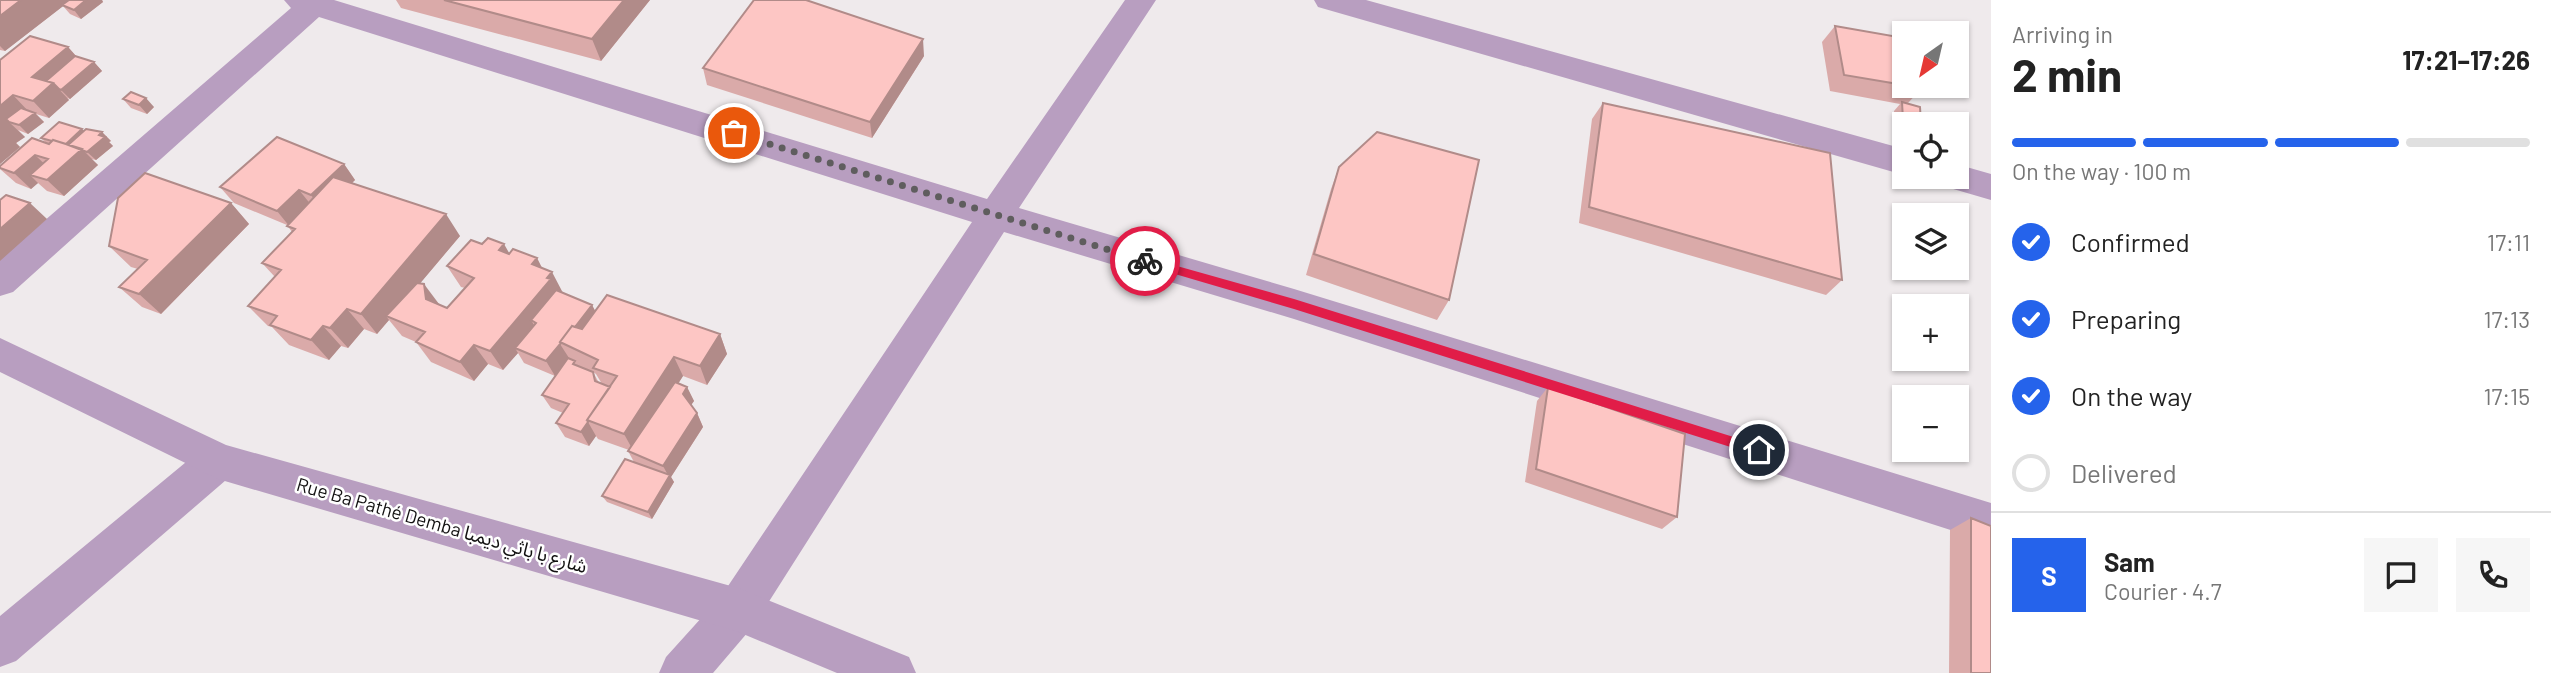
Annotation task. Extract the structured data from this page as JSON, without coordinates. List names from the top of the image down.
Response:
{
  "streets": {
    "street": ["Rue Ba Pathé Demba شارع با باثي ديمبا"]
  },
  "north": "bottom left",
  "page": {
    "heading": ["2 min", "Arriving in", "17:21–17:26"],
    "panel": ["Sam", "Courier · 4.7"],
    "map_buttons": ["+", "−"],
    "bar": "On the way · 100 m",
    "list": [
      ["Confirmed", "17:11"],
      ["Preparing", "17:13"],
      ["On the way", "17:15"],
      "Delivered"
    ],
    "round": "S"
  }
}
